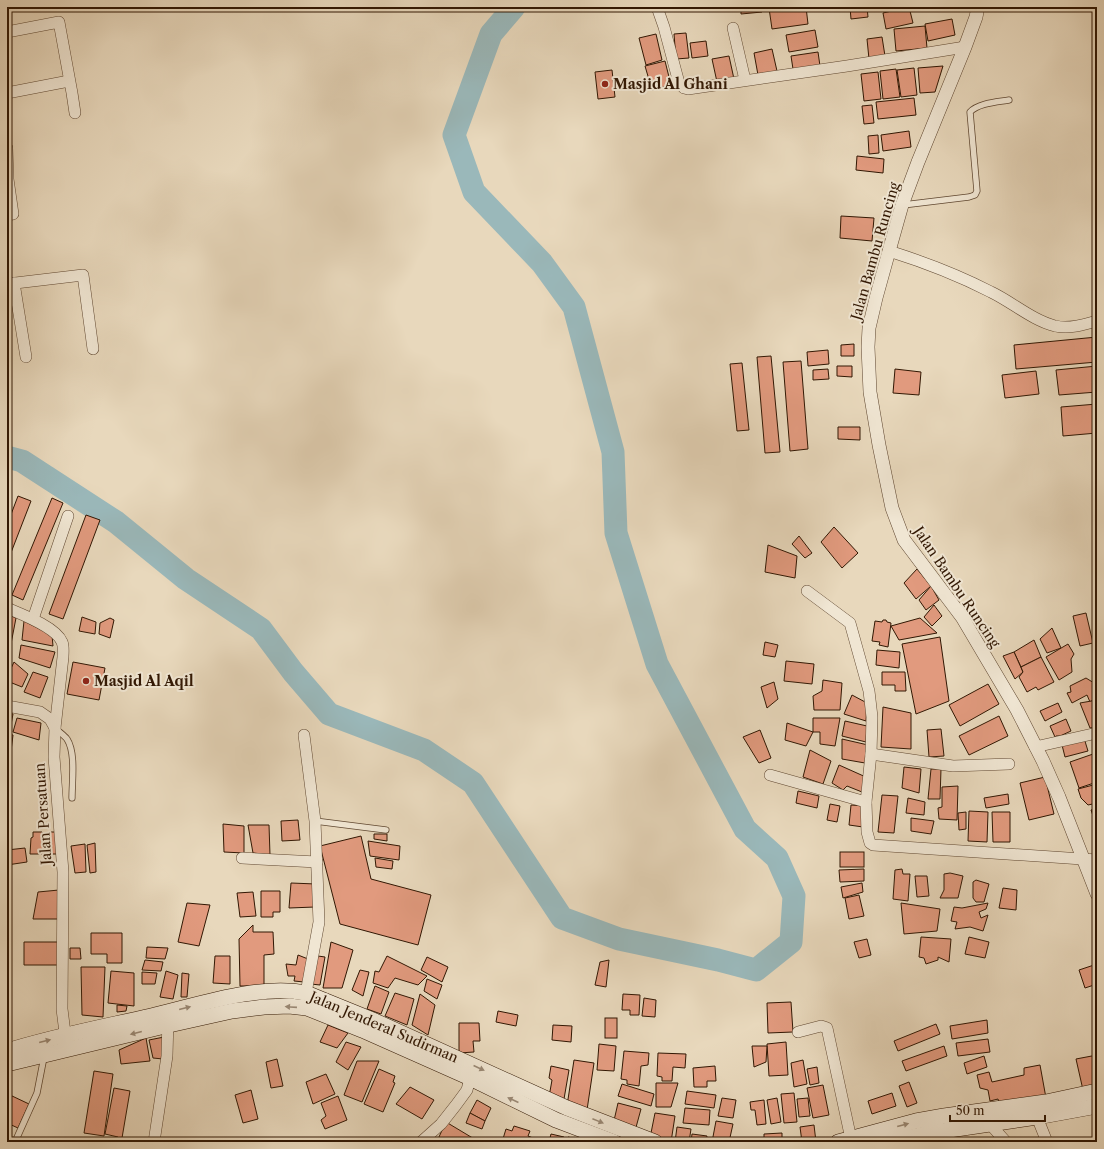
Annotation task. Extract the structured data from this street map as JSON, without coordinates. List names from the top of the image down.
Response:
{
  "streets": {
    "main road": ["Jalan Jenderal Sudirman"],
    "street": ["Jalan Bambu Runcing", "Jalan Persatuan"]
  },
  "crossings": [
    ["Jalan Persatuan", "Jalan Jenderal Sudirman"]
  ],
  "places": ["Masjid Al Ghani", "Masjid Al Aqil"],
  "scale_bar": "50 m"
}
